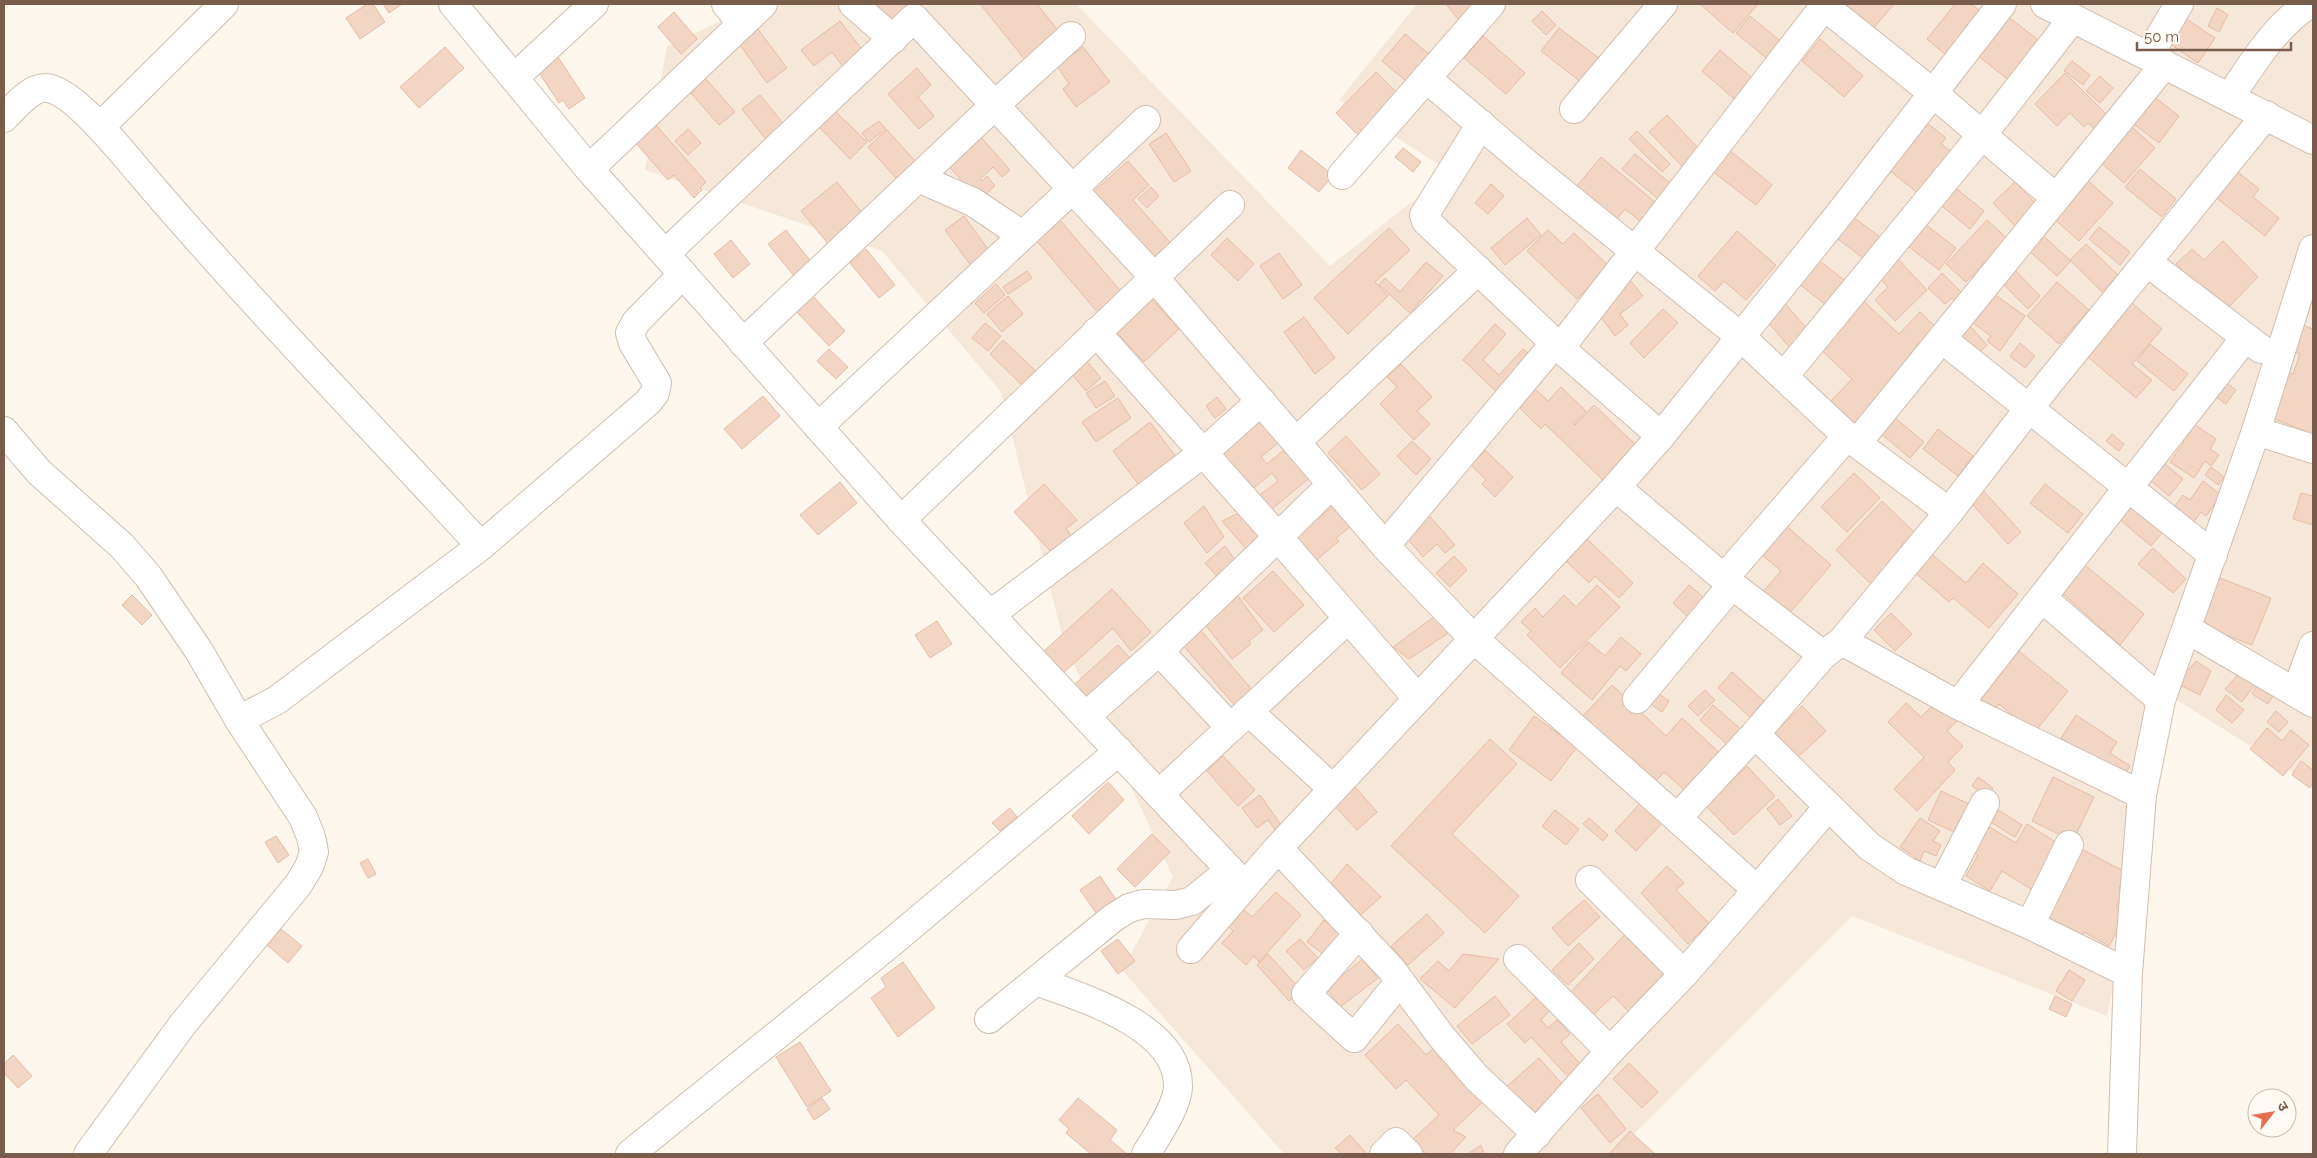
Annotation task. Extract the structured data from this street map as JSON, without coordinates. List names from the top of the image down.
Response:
{
  "scale_bar": "50 m",
  "north": "top right"
}
